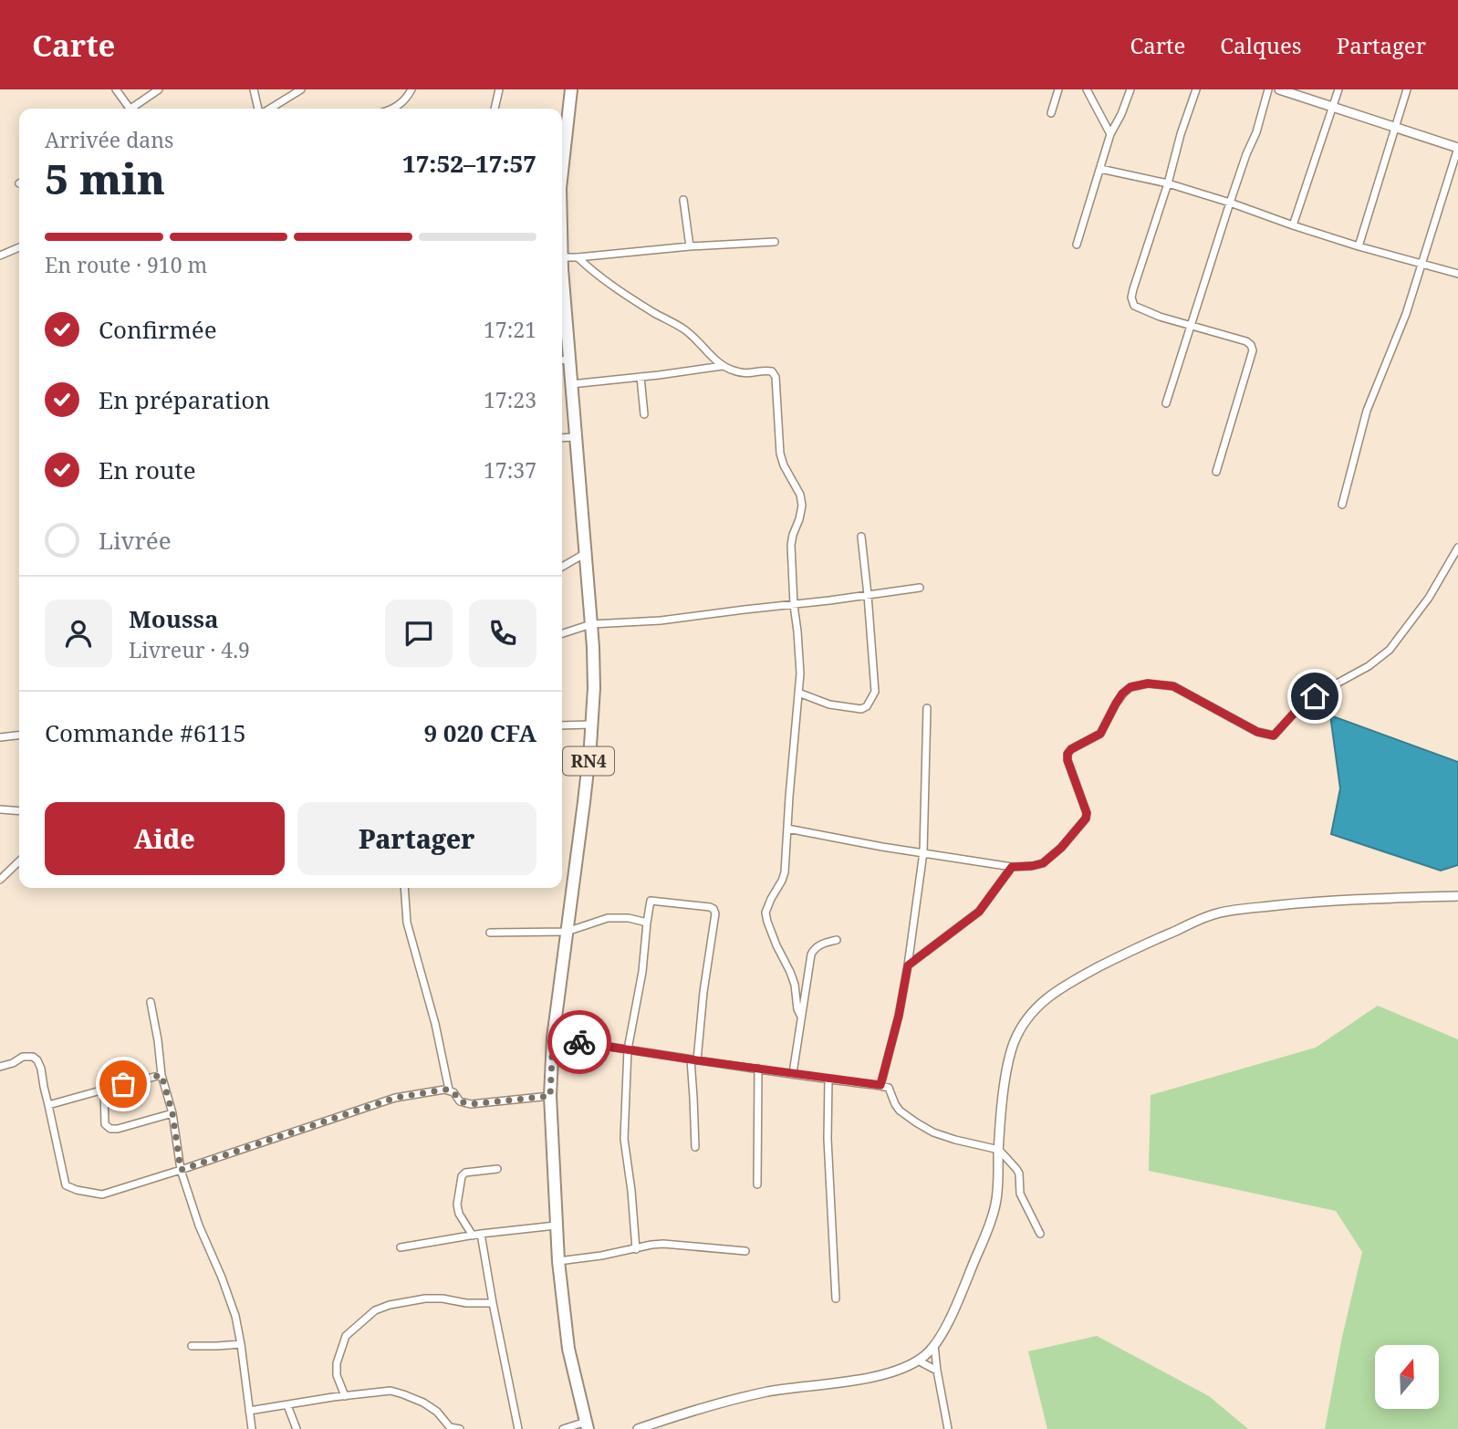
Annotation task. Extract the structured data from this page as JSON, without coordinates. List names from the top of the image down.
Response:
{
  "streets": {
    "highway": ["RN4"]
  },
  "north": "top",
  "page": {
    "header": "Carte",
    "nav": ["Carte", "Calques", "Partager"],
    "heading": ["5 min", "Arrivée dans", "17:52–17:57"],
    "panel": [
      "Moussa",
      "Livreur · 4.9",
      "Commande #6115",
      "9 020 CFA"
    ],
    "bar": "En route · 910 m",
    "list": [
      ["Confirmée", "17:21"],
      ["En préparation", "17:23"],
      ["En route", "17:37"],
      "Livrée"
    ],
    "buttons": ["Aide", "Partager"]
  }
}
